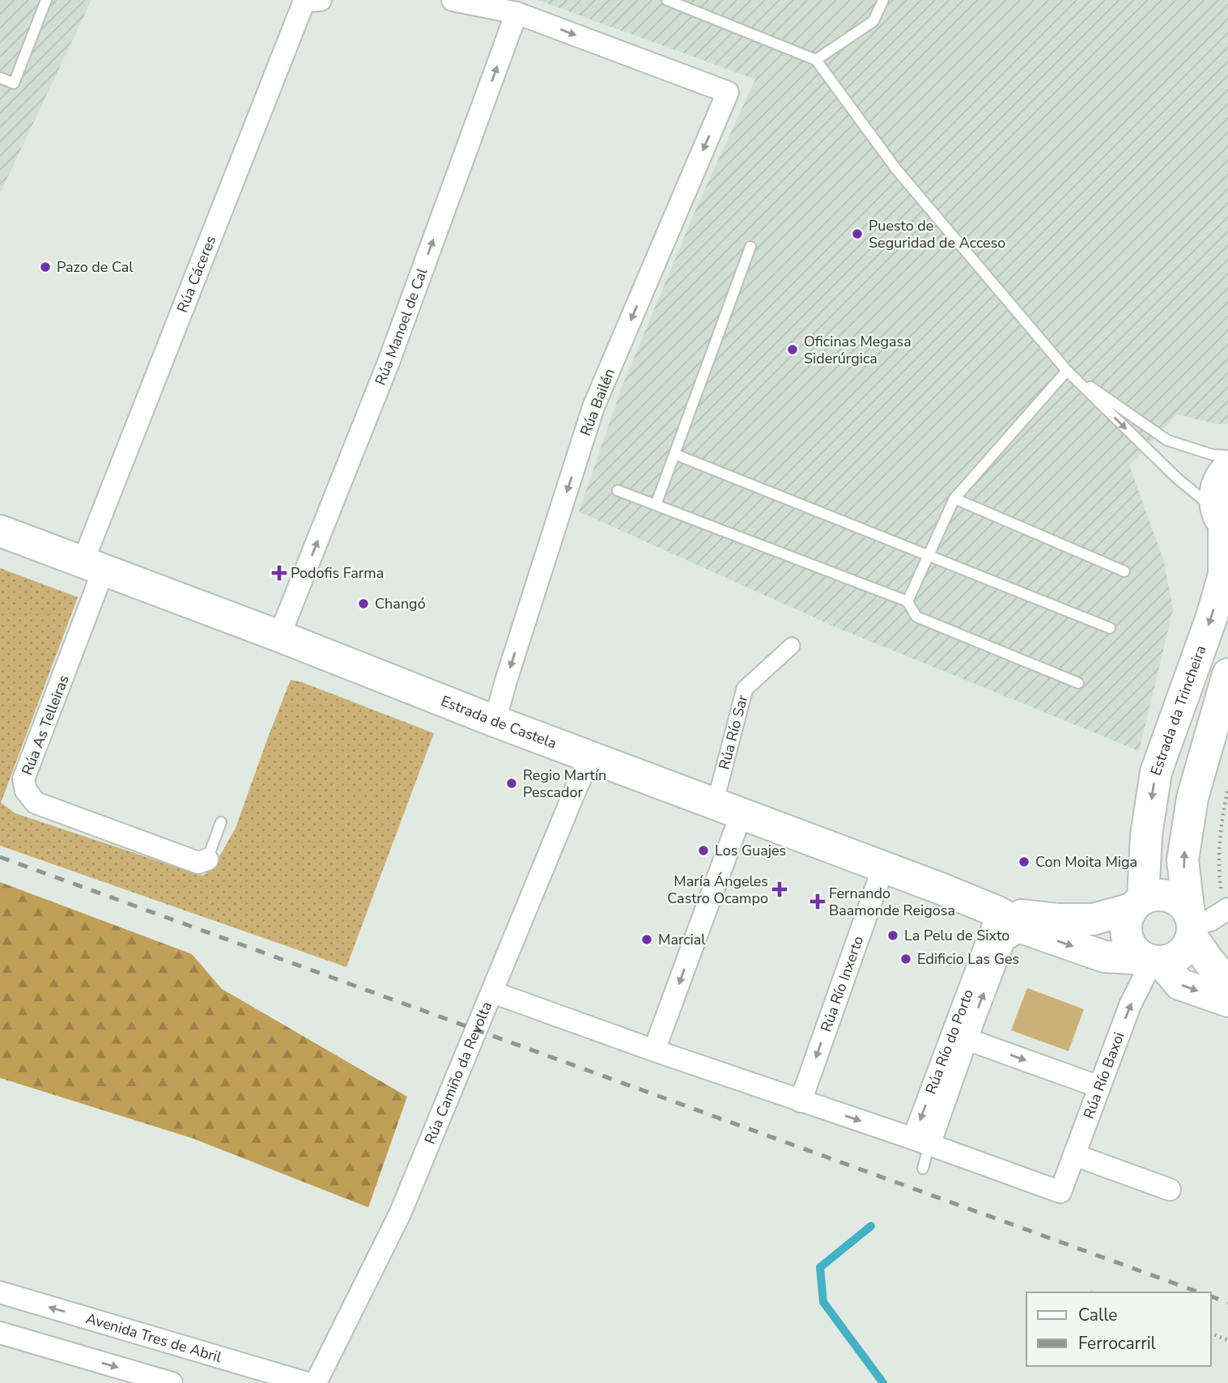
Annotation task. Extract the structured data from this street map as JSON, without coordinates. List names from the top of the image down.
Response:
{
  "streets": {
    "main road": ["Estrada da Trincheira", "Estrada de Castela"],
    "street": [
      "Rúa Cáceres",
      "Rúa Manoel de Cal",
      "Rúa Bailén",
      "Rúa As Telleiras",
      "Rúa Río Sar",
      "Rúa Río Inxerto",
      "Rúa Río do Porto",
      "Rúa Camiño da Revolta",
      "Rúa Río Baxoi",
      "Avenida Tres de Abril"
    ]
  },
  "crossings": [
    ["Rúa Cáceres", "Estrada de Castela"],
    ["Rúa Cáceres", "Rúa As Telleiras"],
    ["Rúa Manoel de Cal", "Rúa Bailén"],
    ["Rúa Manoel de Cal", "Estrada de Castela"],
    ["Rúa Bailén", "Estrada de Castela"],
    ["Estrada da Trincheira", "Rúa Río Baxoi"],
    ["Estrada de Castela", "Rúa As Telleiras"],
    ["Estrada de Castela", "Rúa Río Sar"],
    ["Estrada de Castela", "Rúa Río Inxerto"],
    ["Estrada de Castela", "Rúa Río do Porto"],
    ["Estrada de Castela", "Rúa Camiño da Revolta"],
    ["Rúa Río do Porto", "Rúa Río Baxoi"]
  ],
  "one_way": ["Rúa Manoel de Cal"],
  "places": {
    "other": [
      "Puesto de Seguridad de Acceso",
      "Pazo de Cal",
      "Oficinas Megasa Siderúrgica",
      "Changó",
      "Regio Martín Pescador",
      "Los Guajes",
      "Con Moita Miga",
      "La Pelu de Sixto",
      "Marcial",
      "Edificio Las Ges"
    ],
    "health": ["Podofis Farma", "María Ángeles Castro Ocampo", "Fernando Baamonde Reigosa"]
  },
  "legend": ["Calle", "Ferrocarril"]
}
